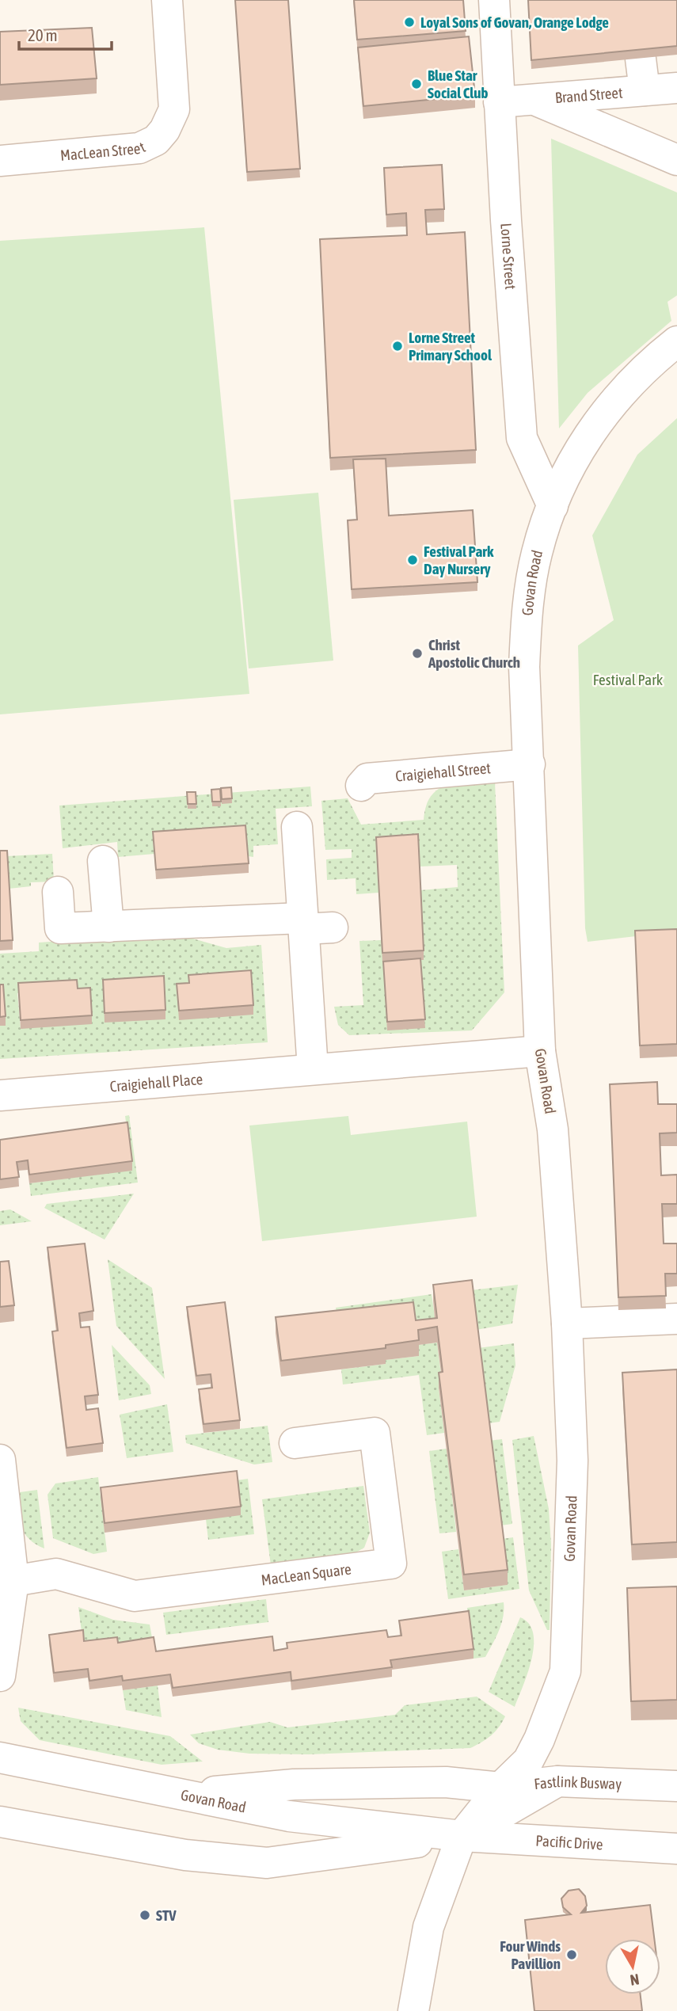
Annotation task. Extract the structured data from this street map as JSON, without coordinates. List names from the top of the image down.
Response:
{
  "streets": {
    "street": [
      "Brand Street",
      "MacLean Street",
      "Lorne Street",
      "Govan Road",
      "Craigiehall Street",
      "Craigiehall Place",
      "MacLean Square",
      "Fastlink Busway",
      "Pacific Drive"
    ]
  },
  "crossings": [
    ["Brand Street", "Lorne Street"],
    ["Lorne Street", "Govan Road"],
    ["Govan Road", "Craigiehall Street"],
    ["Govan Road", "Craigiehall Place"],
    ["Govan Road", "Fastlink Busway"],
    ["Govan Road", "Pacific Drive"],
    ["Fastlink Busway", "Pacific Drive"]
  ],
  "parks": ["Festival Park"],
  "places": [
    "Loyal Sons of Govan, Orange Lodge",
    "Blue Star Social Club",
    "Lorne Street Primary School",
    "Festival Park Day Nursery",
    "Christ Apostolic Church",
    "STV",
    "Four Winds Pavillion"
  ],
  "scale_bar": "20 m",
  "north": "bottom"
}
